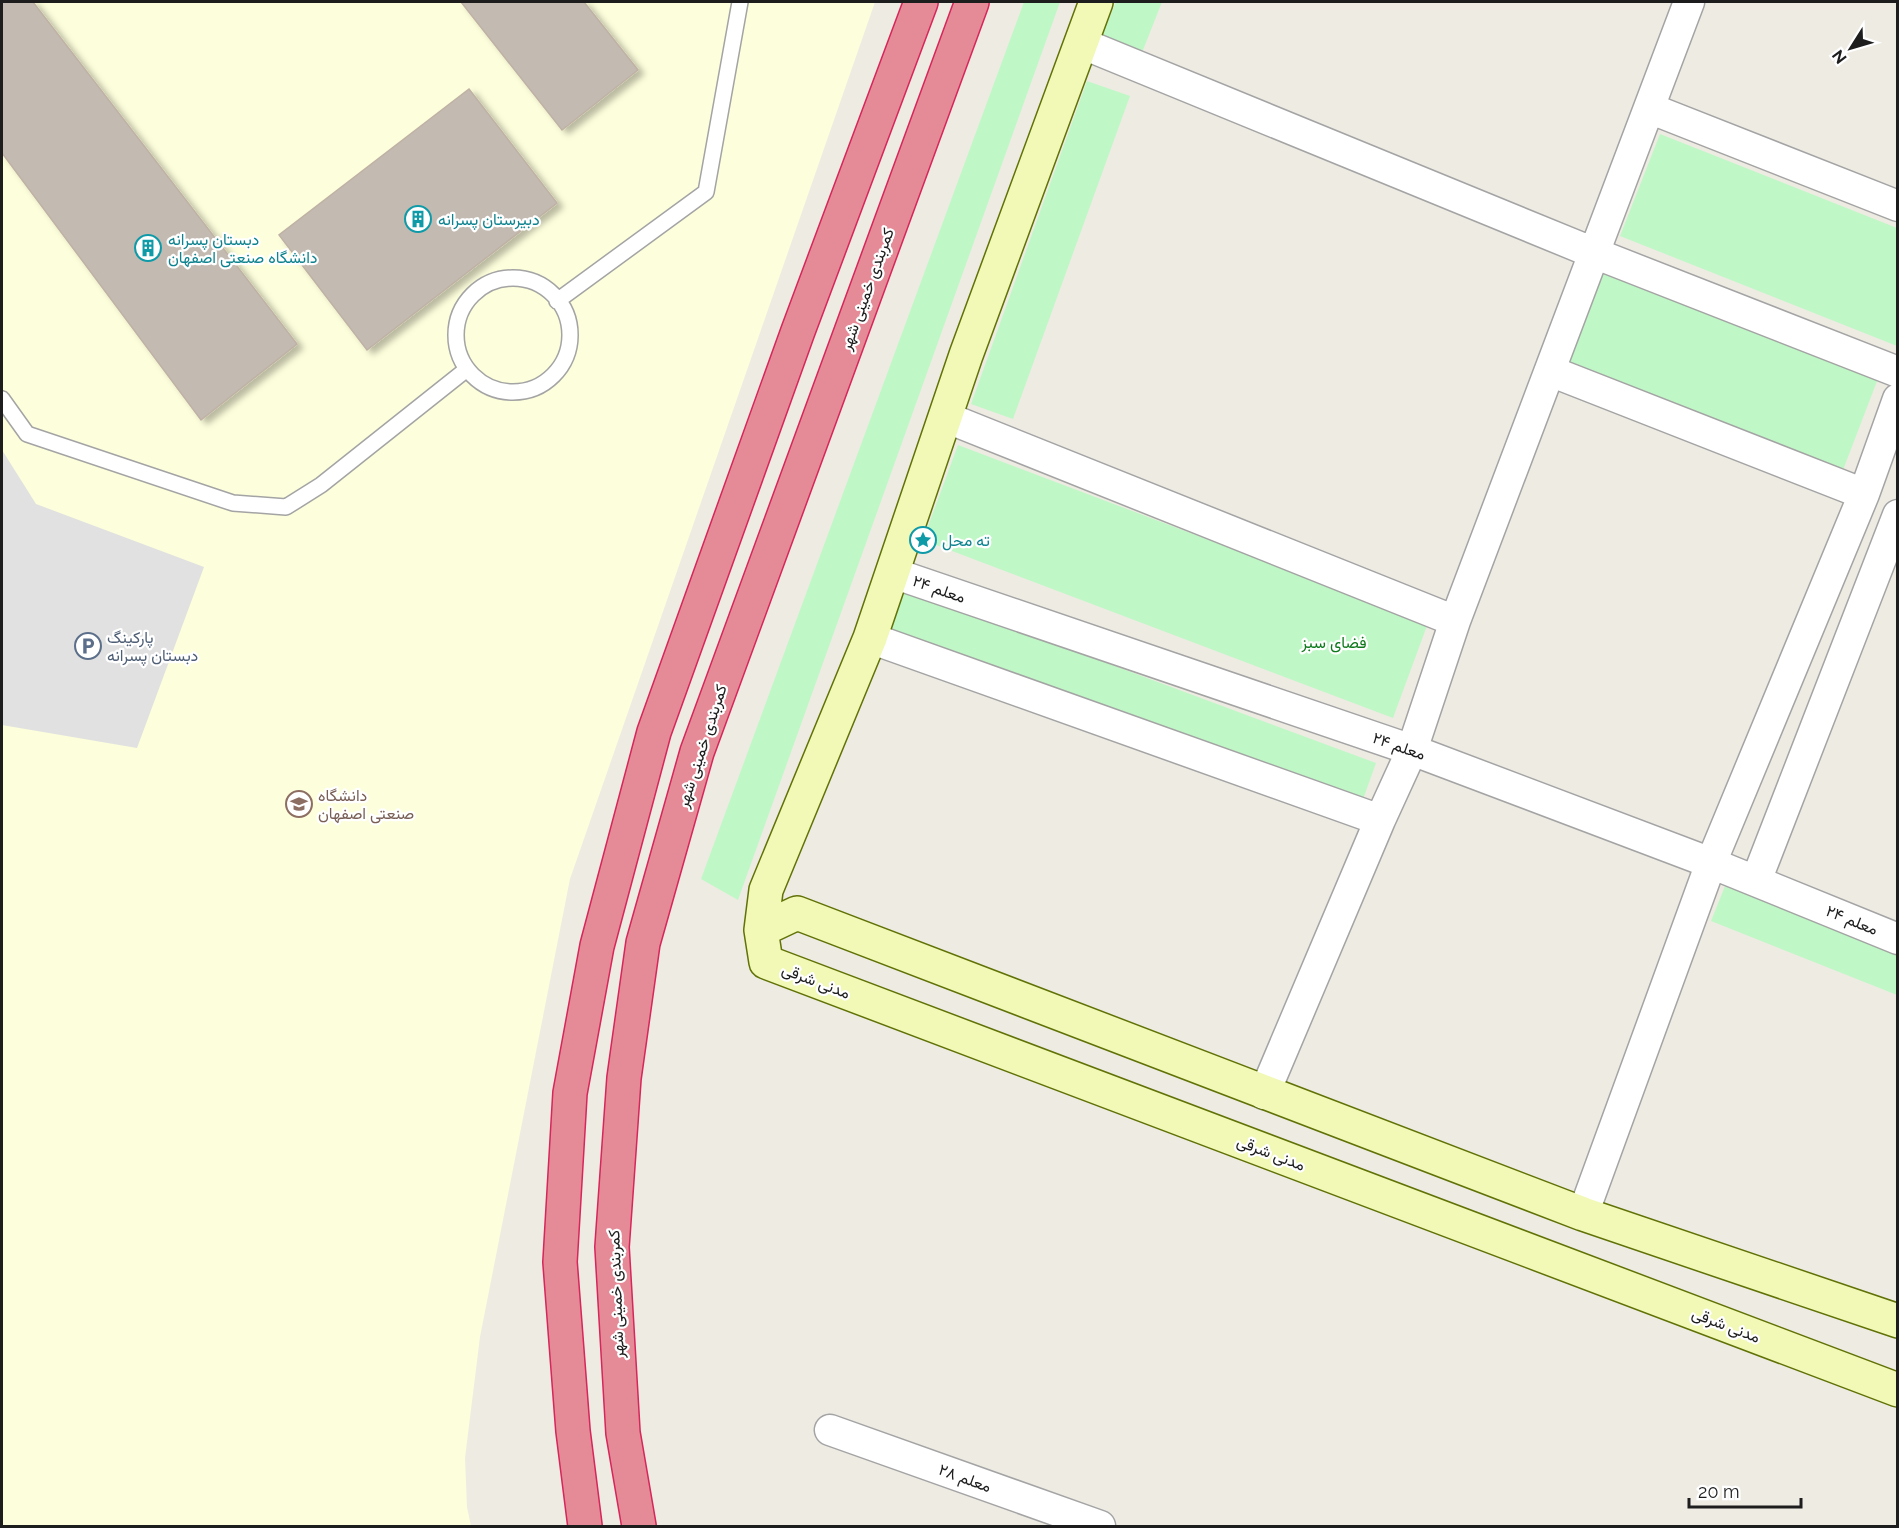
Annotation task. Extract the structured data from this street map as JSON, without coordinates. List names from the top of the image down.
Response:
{
  "streets": {
    "highway": ["کمربندی خمینی شهر"],
    "street": ["معلم ۲۴", "مدنی شرقی", "معلم ۲۸"]
  },
  "parks": ["فضای سبز"],
  "places": {
    "building": ["دبیرستان پسرانه", "دبستان پسرانه دانشگاه صنعتی اصفهان"],
    "place": ["ته محل"],
    "parking": ["پارکینگ دبستان پسرانه"],
    "school or university": ["دانشگاه صنعتی اصفهان"]
  },
  "scale_bar": "20 m",
  "north": "bottom left"
}
